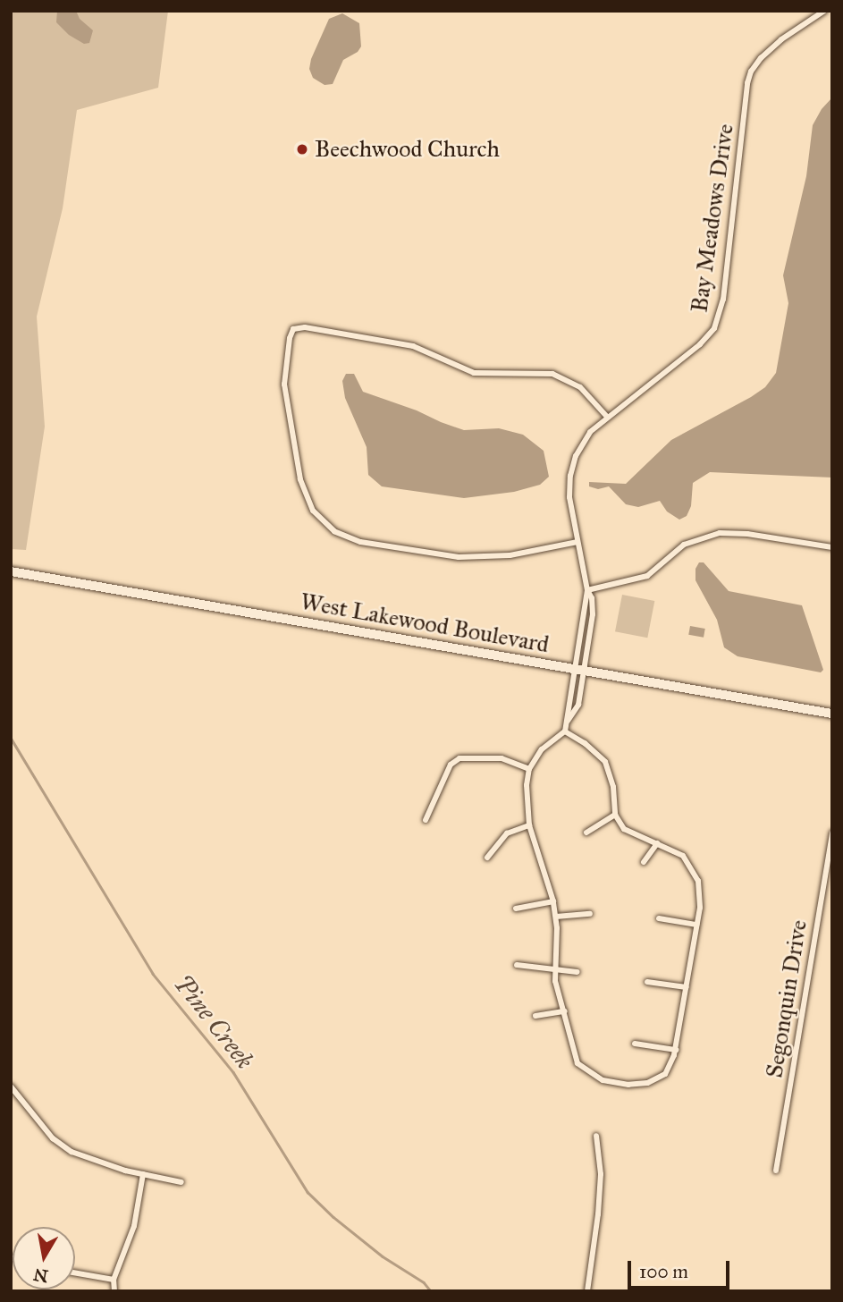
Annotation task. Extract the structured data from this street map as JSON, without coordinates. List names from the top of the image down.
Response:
{
  "streets": {
    "street": ["Bay Meadows Drive", "West Lakewood Boulevard", "Segonquin Drive"]
  },
  "crossings": [
    ["Bay Meadows Drive", "West Lakewood Boulevard"]
  ],
  "water": ["Pine Creek"],
  "places": ["Beechwood Church"],
  "scale_bar": "100 m",
  "north": "bottom"
}
